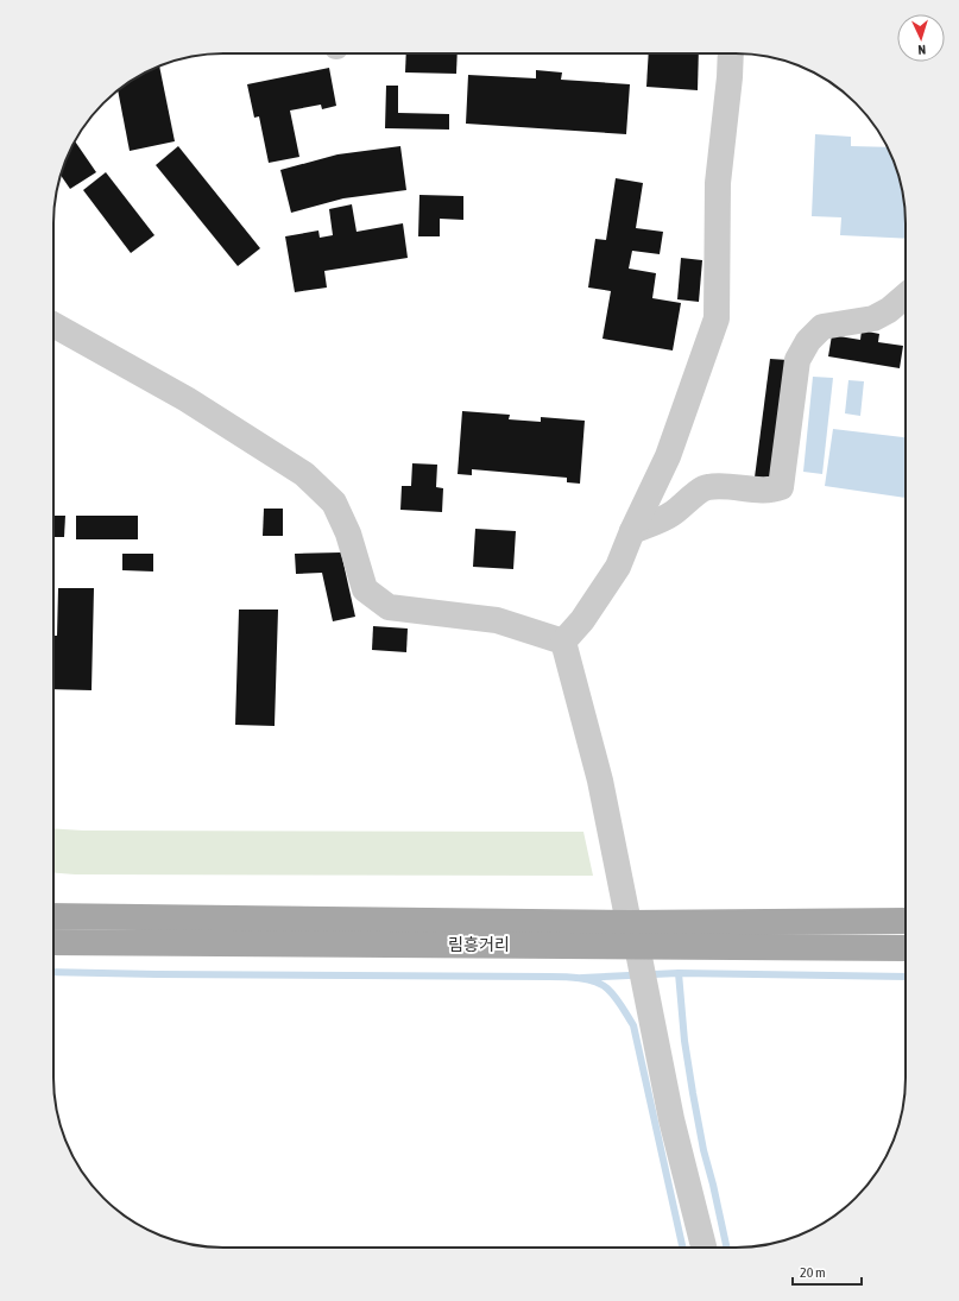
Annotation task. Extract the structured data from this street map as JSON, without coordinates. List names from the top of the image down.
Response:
{
  "streets": {
    "main road": ["림흥거리"]
  },
  "scale_bar": "20 m",
  "north": "bottom"
}
